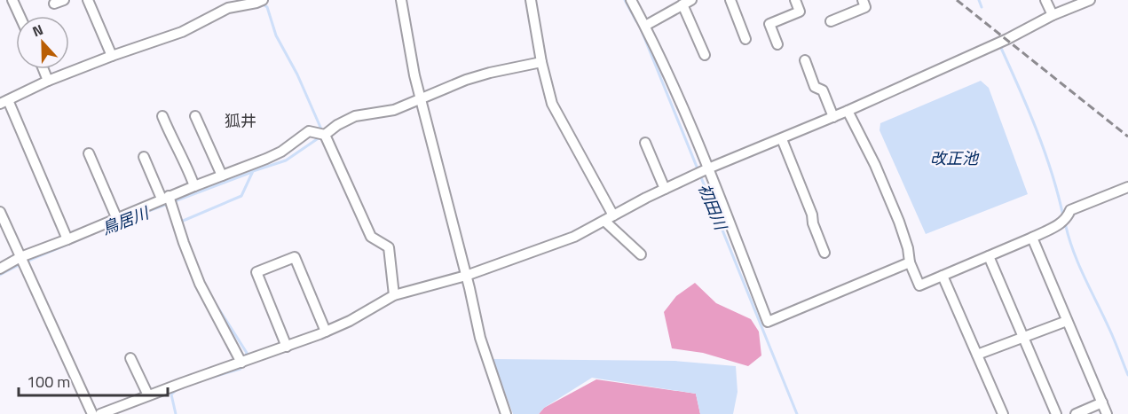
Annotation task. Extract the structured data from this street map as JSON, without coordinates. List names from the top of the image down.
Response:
{
  "districts": ["狐井"],
  "water": ["改正池", "初田川", "鳥居川"],
  "scale_bar": "100 m",
  "north": "top"
}
